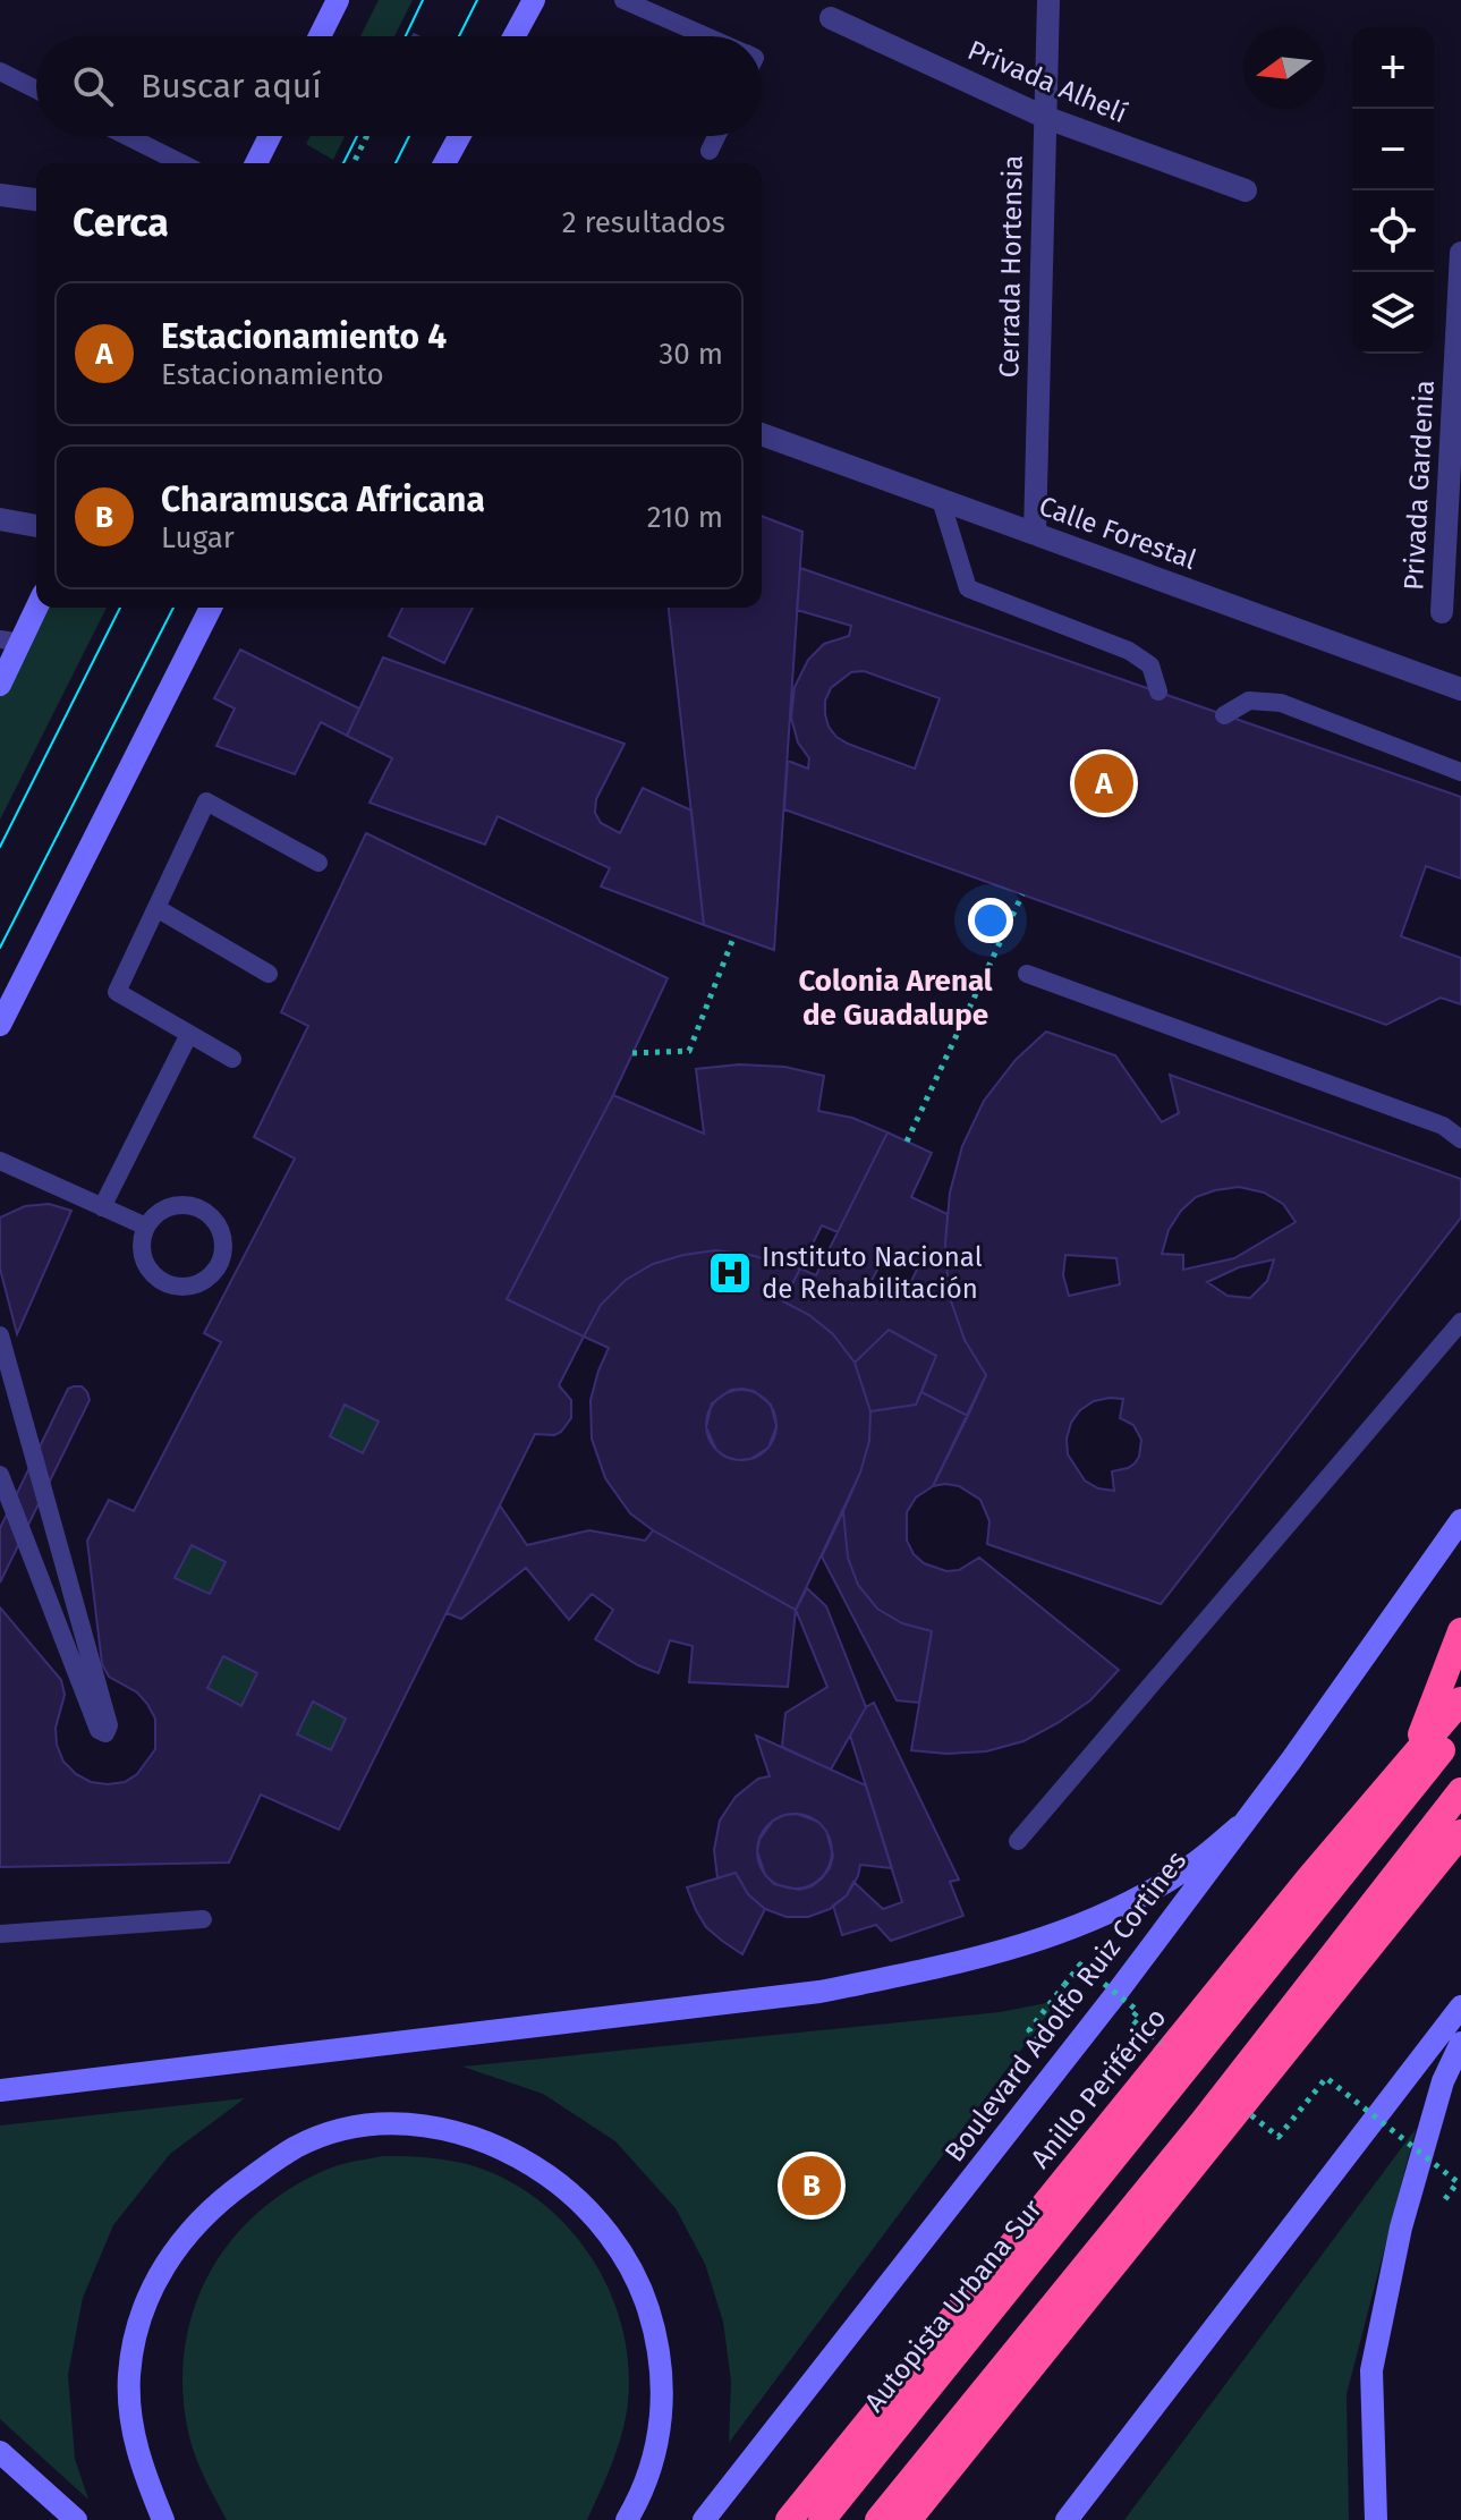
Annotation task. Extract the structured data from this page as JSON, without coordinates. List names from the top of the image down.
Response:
{
  "streets": {
    "highway": ["Anillo Periférico", "Autopista Urbana Sur"],
    "main road": ["Boulevard Adolfo Ruiz Cortines"],
    "street": [
      "Privada Alhelí",
      "Cerrada Hortensia",
      "Privada Gardenia",
      "Calle Forestal"
    ]
  },
  "crossings": [
    ["Privada Alhelí", "Cerrada Hortensia"],
    ["Cerrada Hortensia", "Calle Forestal"],
    ["Anillo Periférico", "Autopista Urbana Sur"]
  ],
  "districts": ["Colonia Arenal de Guadalupe"],
  "places": {
    "hospital": ["Instituto Nacional de Rehabilitación"]
  },
  "north": "left",
  "page": {
    "map_buttons": ["+", "−"],
    "search": "Buscar aquí",
    "heading": ["Cerca", "2 resultados"],
    "list": [
      {
        "mark": "A",
        "name": "Estacionamiento 4",
        "note": "Estacionamiento",
        "value": "30 m"
      },
      {
        "mark": "B",
        "name": "Charamusca Africana",
        "note": "Lugar",
        "value": "210 m"
      }
    ],
    "pins": ["A", "B"]
  }
}
